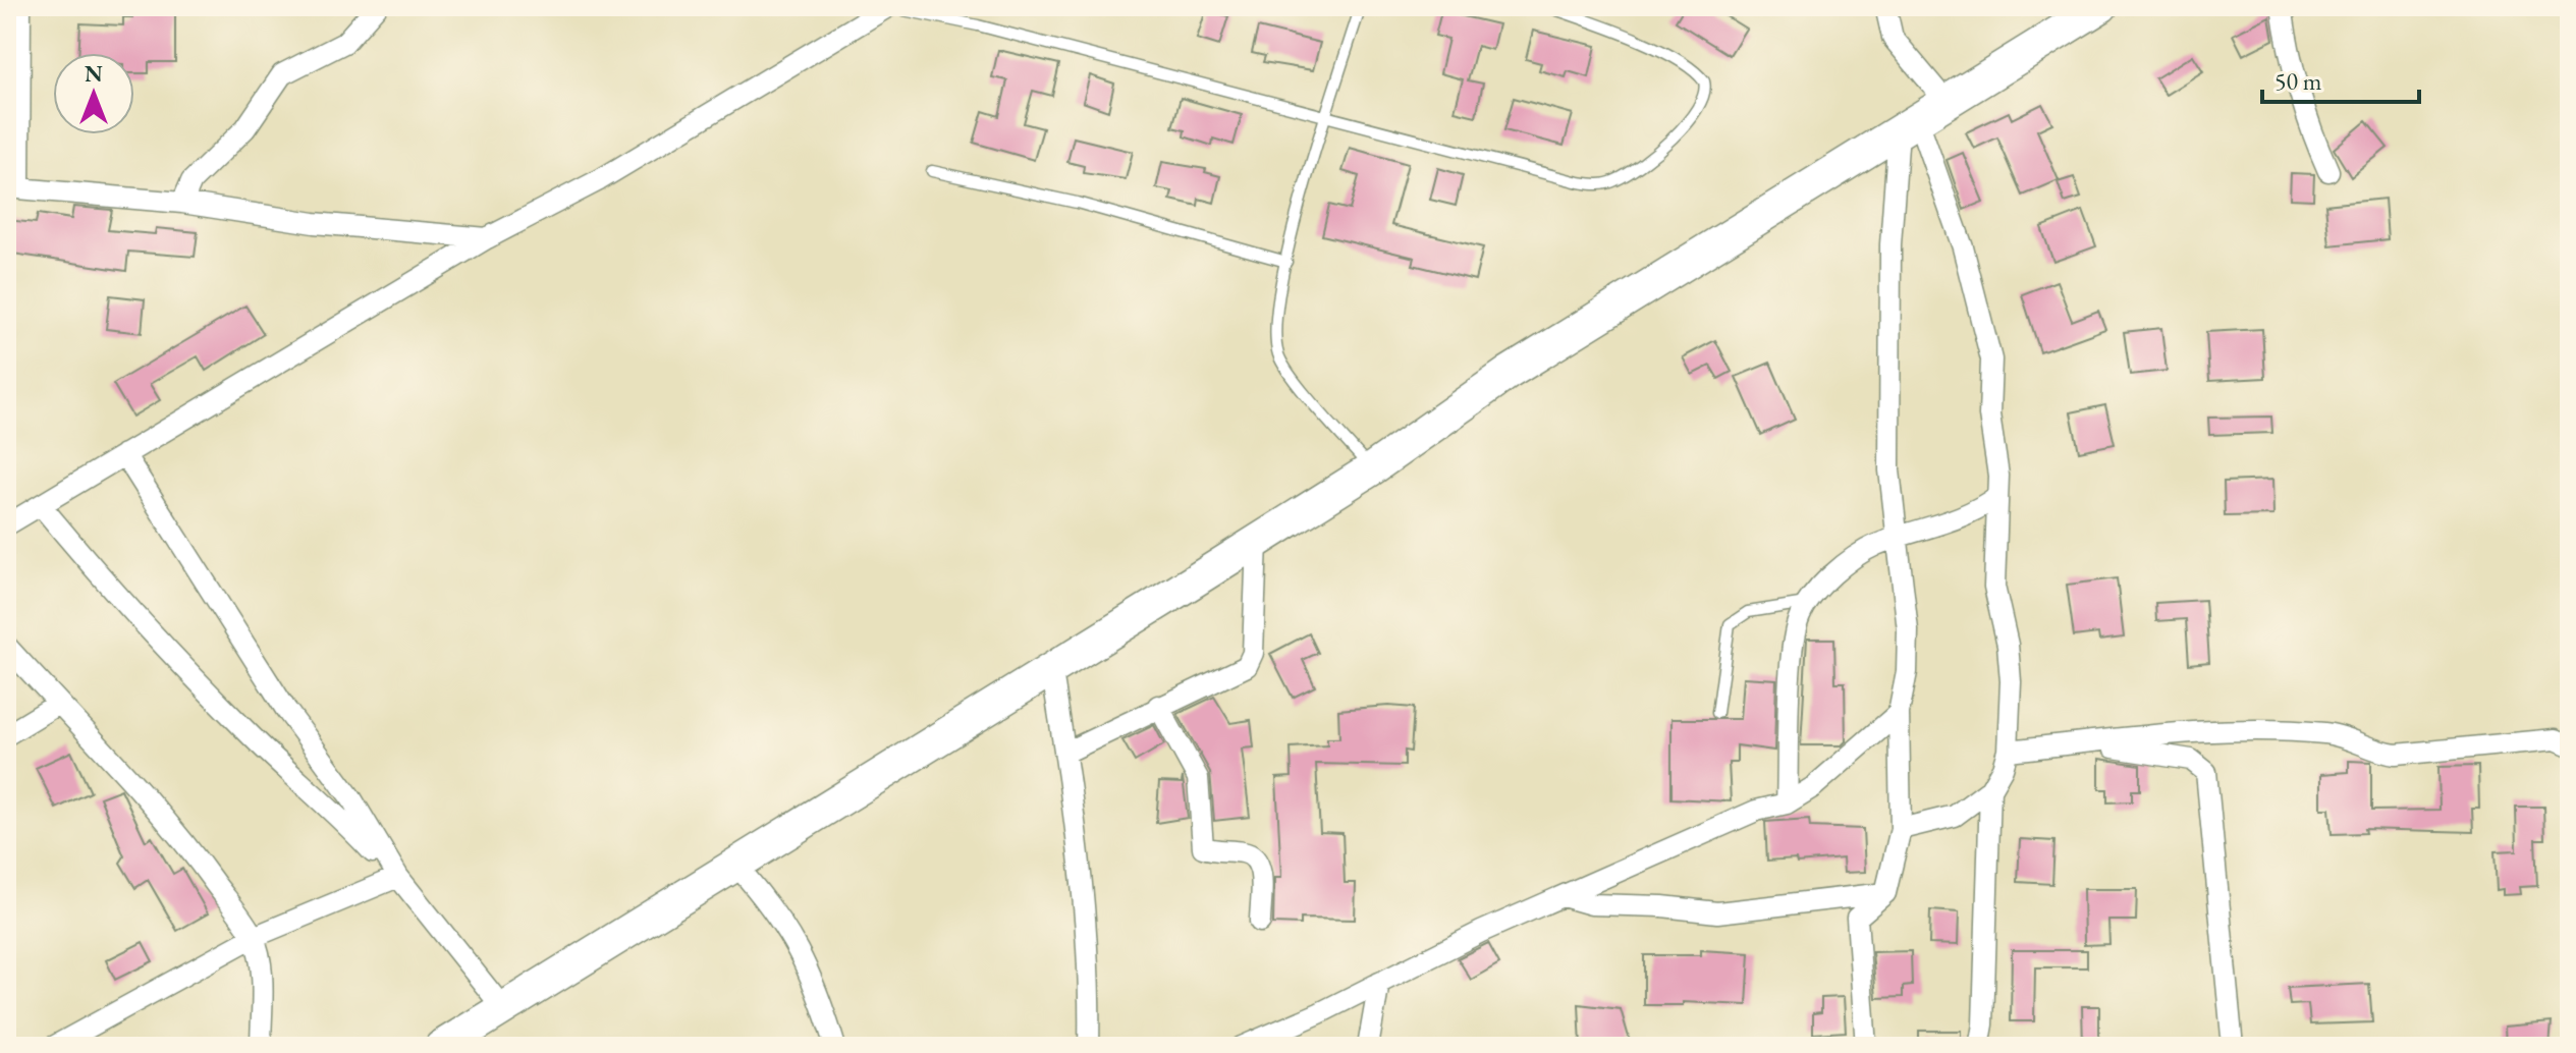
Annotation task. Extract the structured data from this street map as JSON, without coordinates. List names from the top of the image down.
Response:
{
  "scale_bar": "50 m",
  "north": "top"
}
